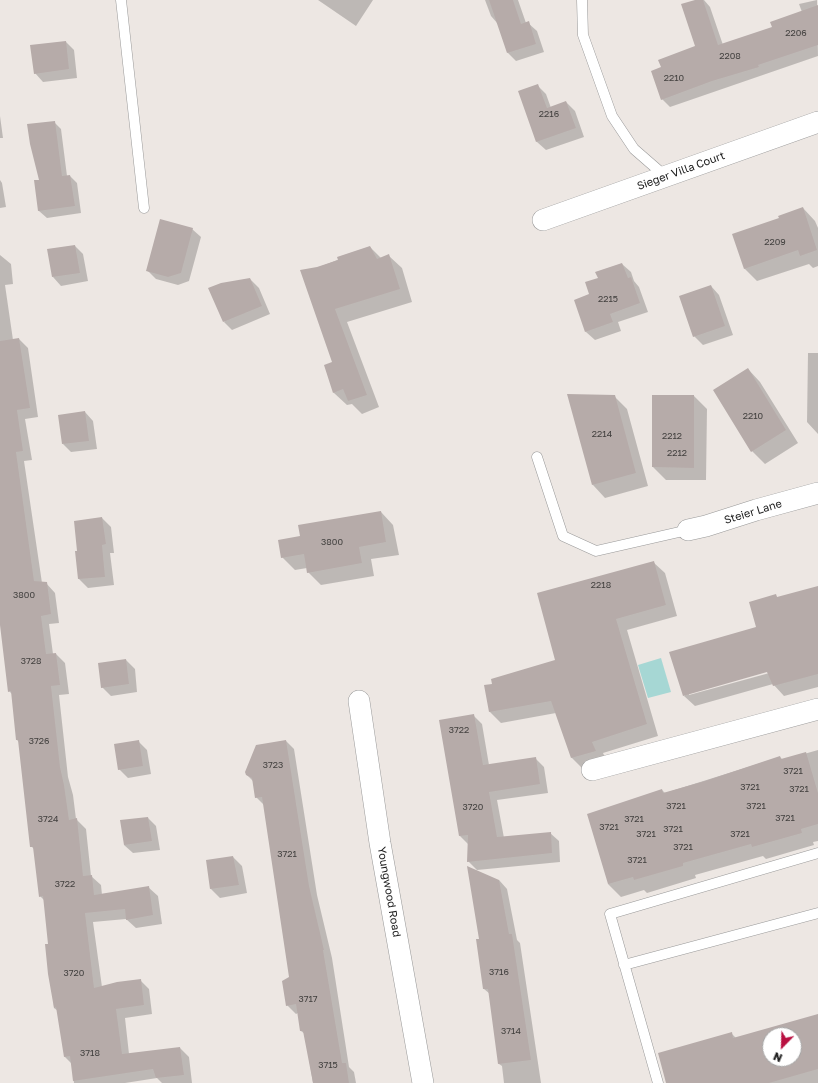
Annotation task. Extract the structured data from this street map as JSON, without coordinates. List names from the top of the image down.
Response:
{
  "streets": {
    "street": ["Sieger Villa Court", "Steier Lane", "Youngwood Road"]
  },
  "house_numbers": [
    "2206",
    "2208",
    "2210",
    "2216",
    "2209",
    "2215",
    "2210",
    "2214",
    "2212",
    "2212",
    "3800",
    "2218",
    "3800",
    "3728",
    "3722",
    "3726",
    "3723",
    "3721",
    "3721",
    "3721",
    "3721",
    "3721",
    "3720",
    "3721",
    "3724",
    "3721",
    "3721",
    "3721",
    "3721",
    "3721",
    "3721",
    "3721",
    "3721",
    "3722",
    "3716",
    "3720",
    "3717",
    "3714",
    "3718",
    "3715"
  ],
  "north": "bottom left"
}
